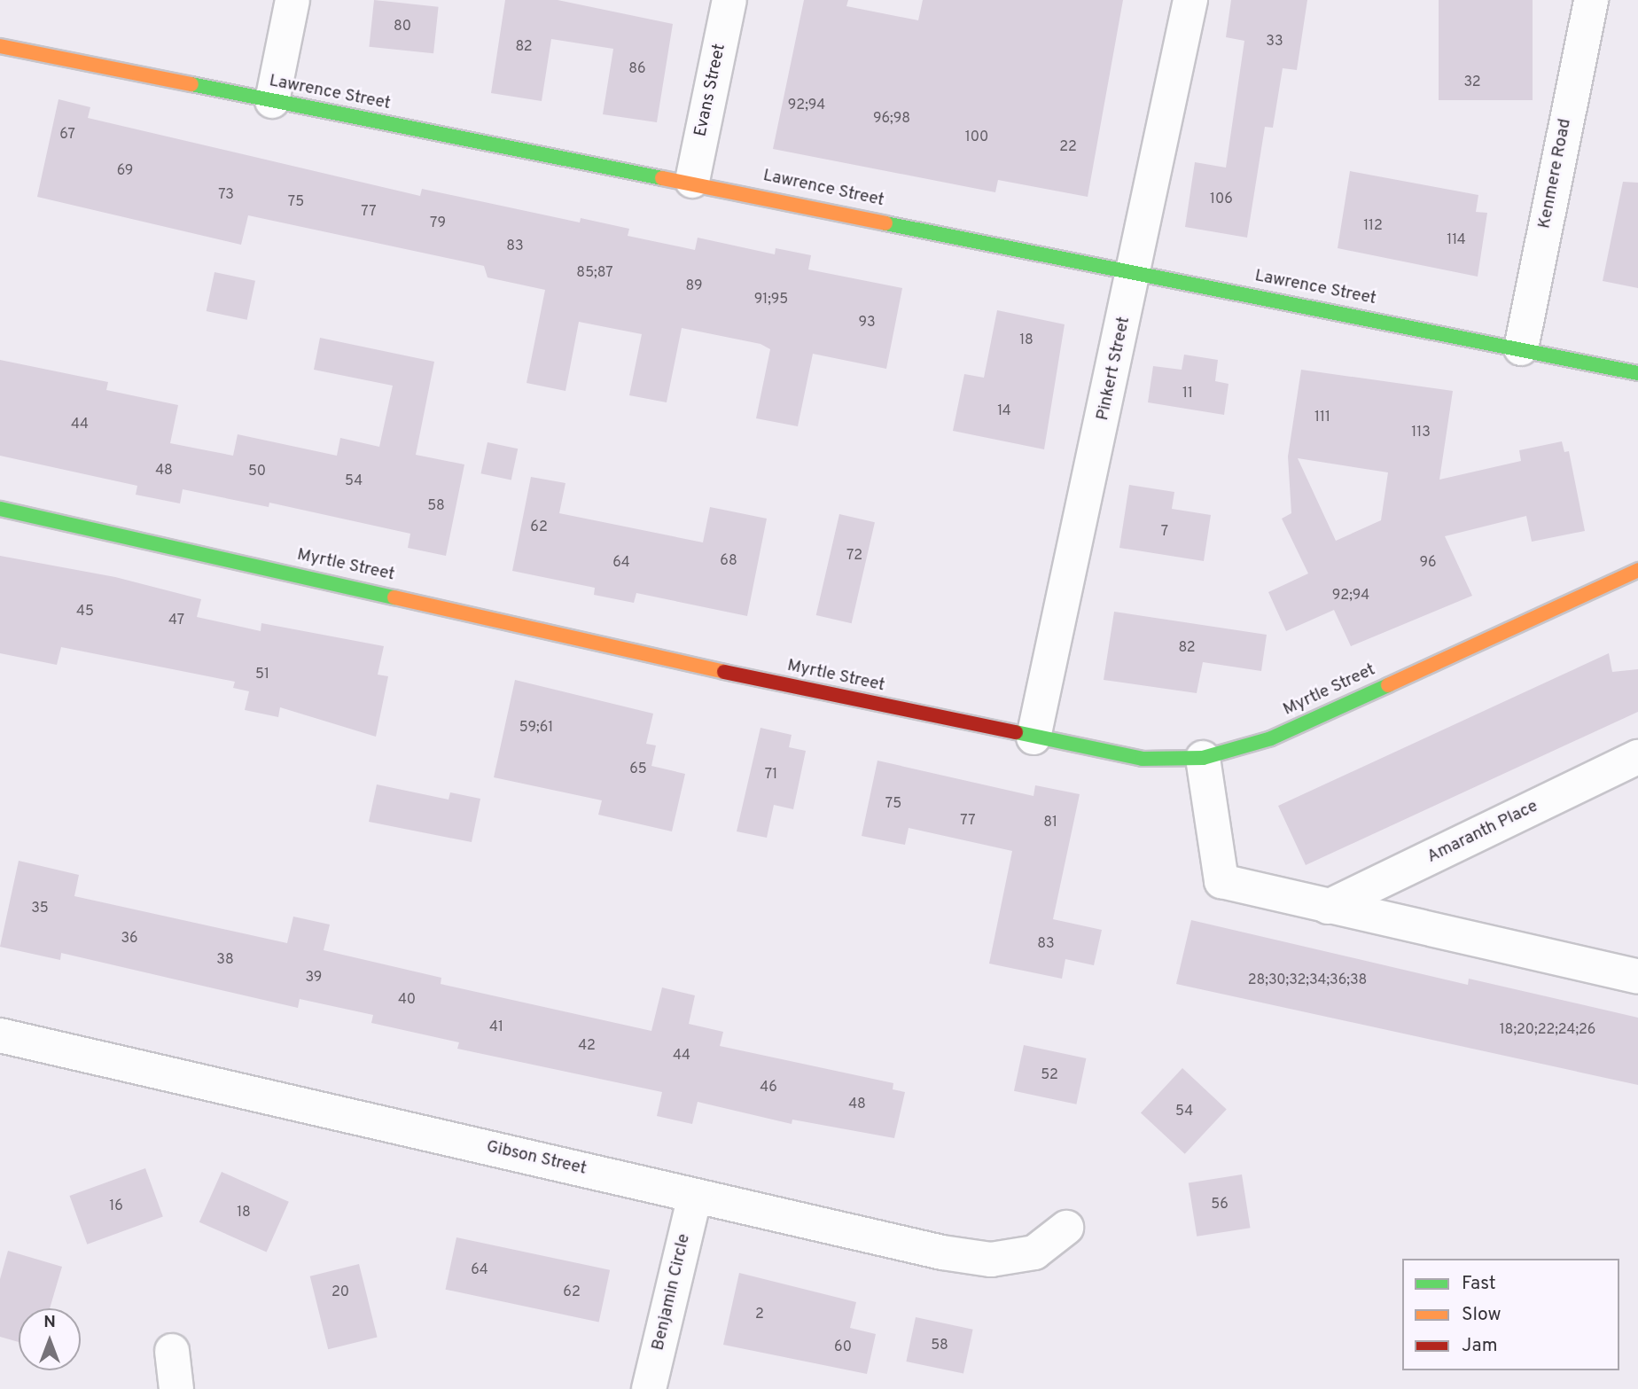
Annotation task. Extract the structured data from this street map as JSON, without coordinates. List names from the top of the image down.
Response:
{
  "streets": {
    "street": [
      "Evans Street",
      "Lawrence Street",
      "Kenmere Road",
      "Pinkert Street",
      "Myrtle Street",
      "Amaranth Place",
      "Gibson Street",
      "Benjamin Circle"
    ]
  },
  "crossings": [
    ["Evans Street", "Lawrence Street"],
    ["Lawrence Street", "Kenmere Road"],
    ["Lawrence Street", "Pinkert Street"],
    ["Pinkert Street", "Myrtle Street"],
    ["Gibson Street", "Benjamin Circle"]
  ],
  "house_numbers": [
    "80",
    "33",
    "82",
    "86",
    "32",
    "92;94",
    "96;98",
    "67",
    "100",
    "22",
    "69",
    "73",
    "106",
    "75",
    "77",
    "79",
    "112",
    "114",
    "83",
    "85;87",
    "89",
    "91;95",
    "93",
    "18",
    "11",
    "14",
    "111",
    "44",
    "113",
    "48",
    "50",
    "54",
    "58",
    "62",
    "7",
    "72",
    "68",
    "64",
    "96",
    "92;94",
    "45",
    "47",
    "82",
    "51",
    "59;61",
    "65",
    "71",
    "75",
    "77",
    "81",
    "35",
    "36",
    "83",
    "38",
    "39",
    "28;30;32;34;36;38",
    "40",
    "41",
    "18;20;22;24;26",
    "42",
    "44",
    "52",
    "46",
    "48",
    "54",
    "56",
    "16",
    "18",
    "64",
    "20",
    "62",
    "2",
    "58",
    "60"
  ],
  "legend": ["Fast", "Slow", "Jam"],
  "north": "top"
}
